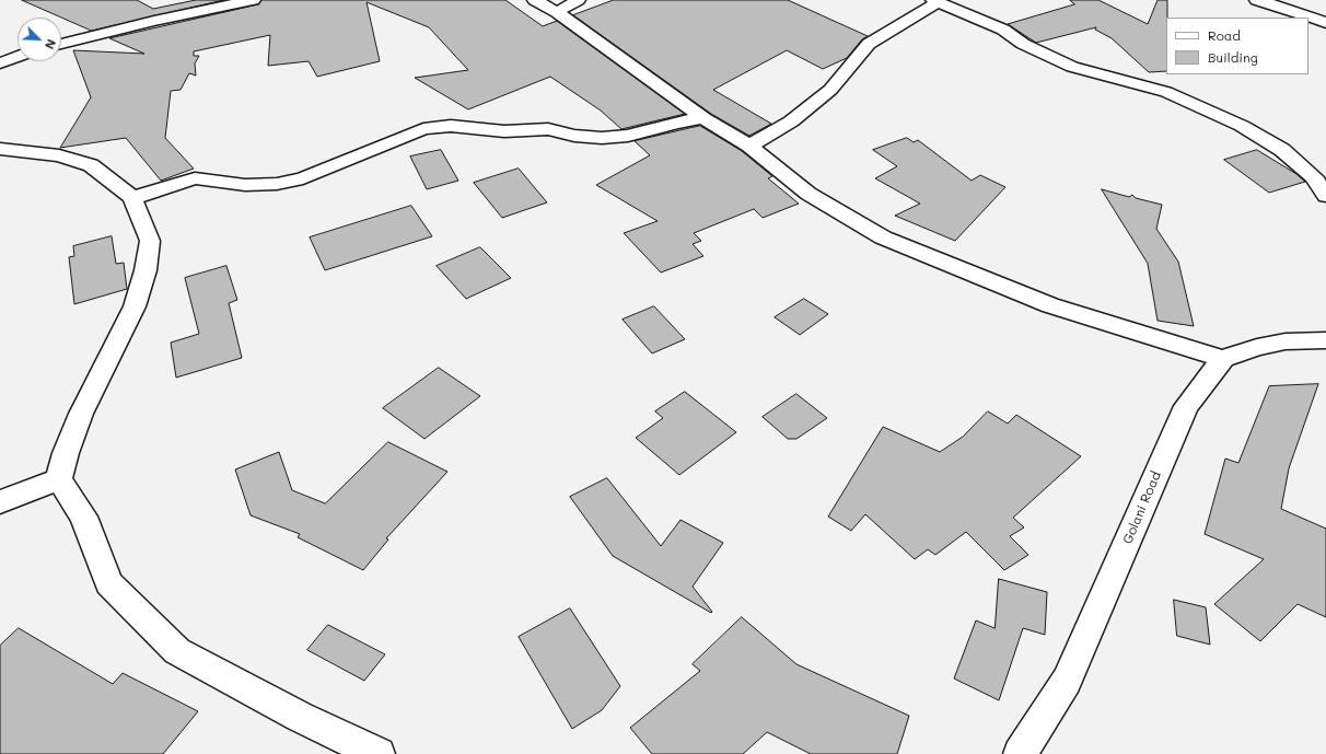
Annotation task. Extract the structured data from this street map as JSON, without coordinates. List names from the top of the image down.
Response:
{
  "streets": {
    "street": ["Golani Road"]
  },
  "legend": ["Road", "Building"],
  "north": "bottom right"
}
